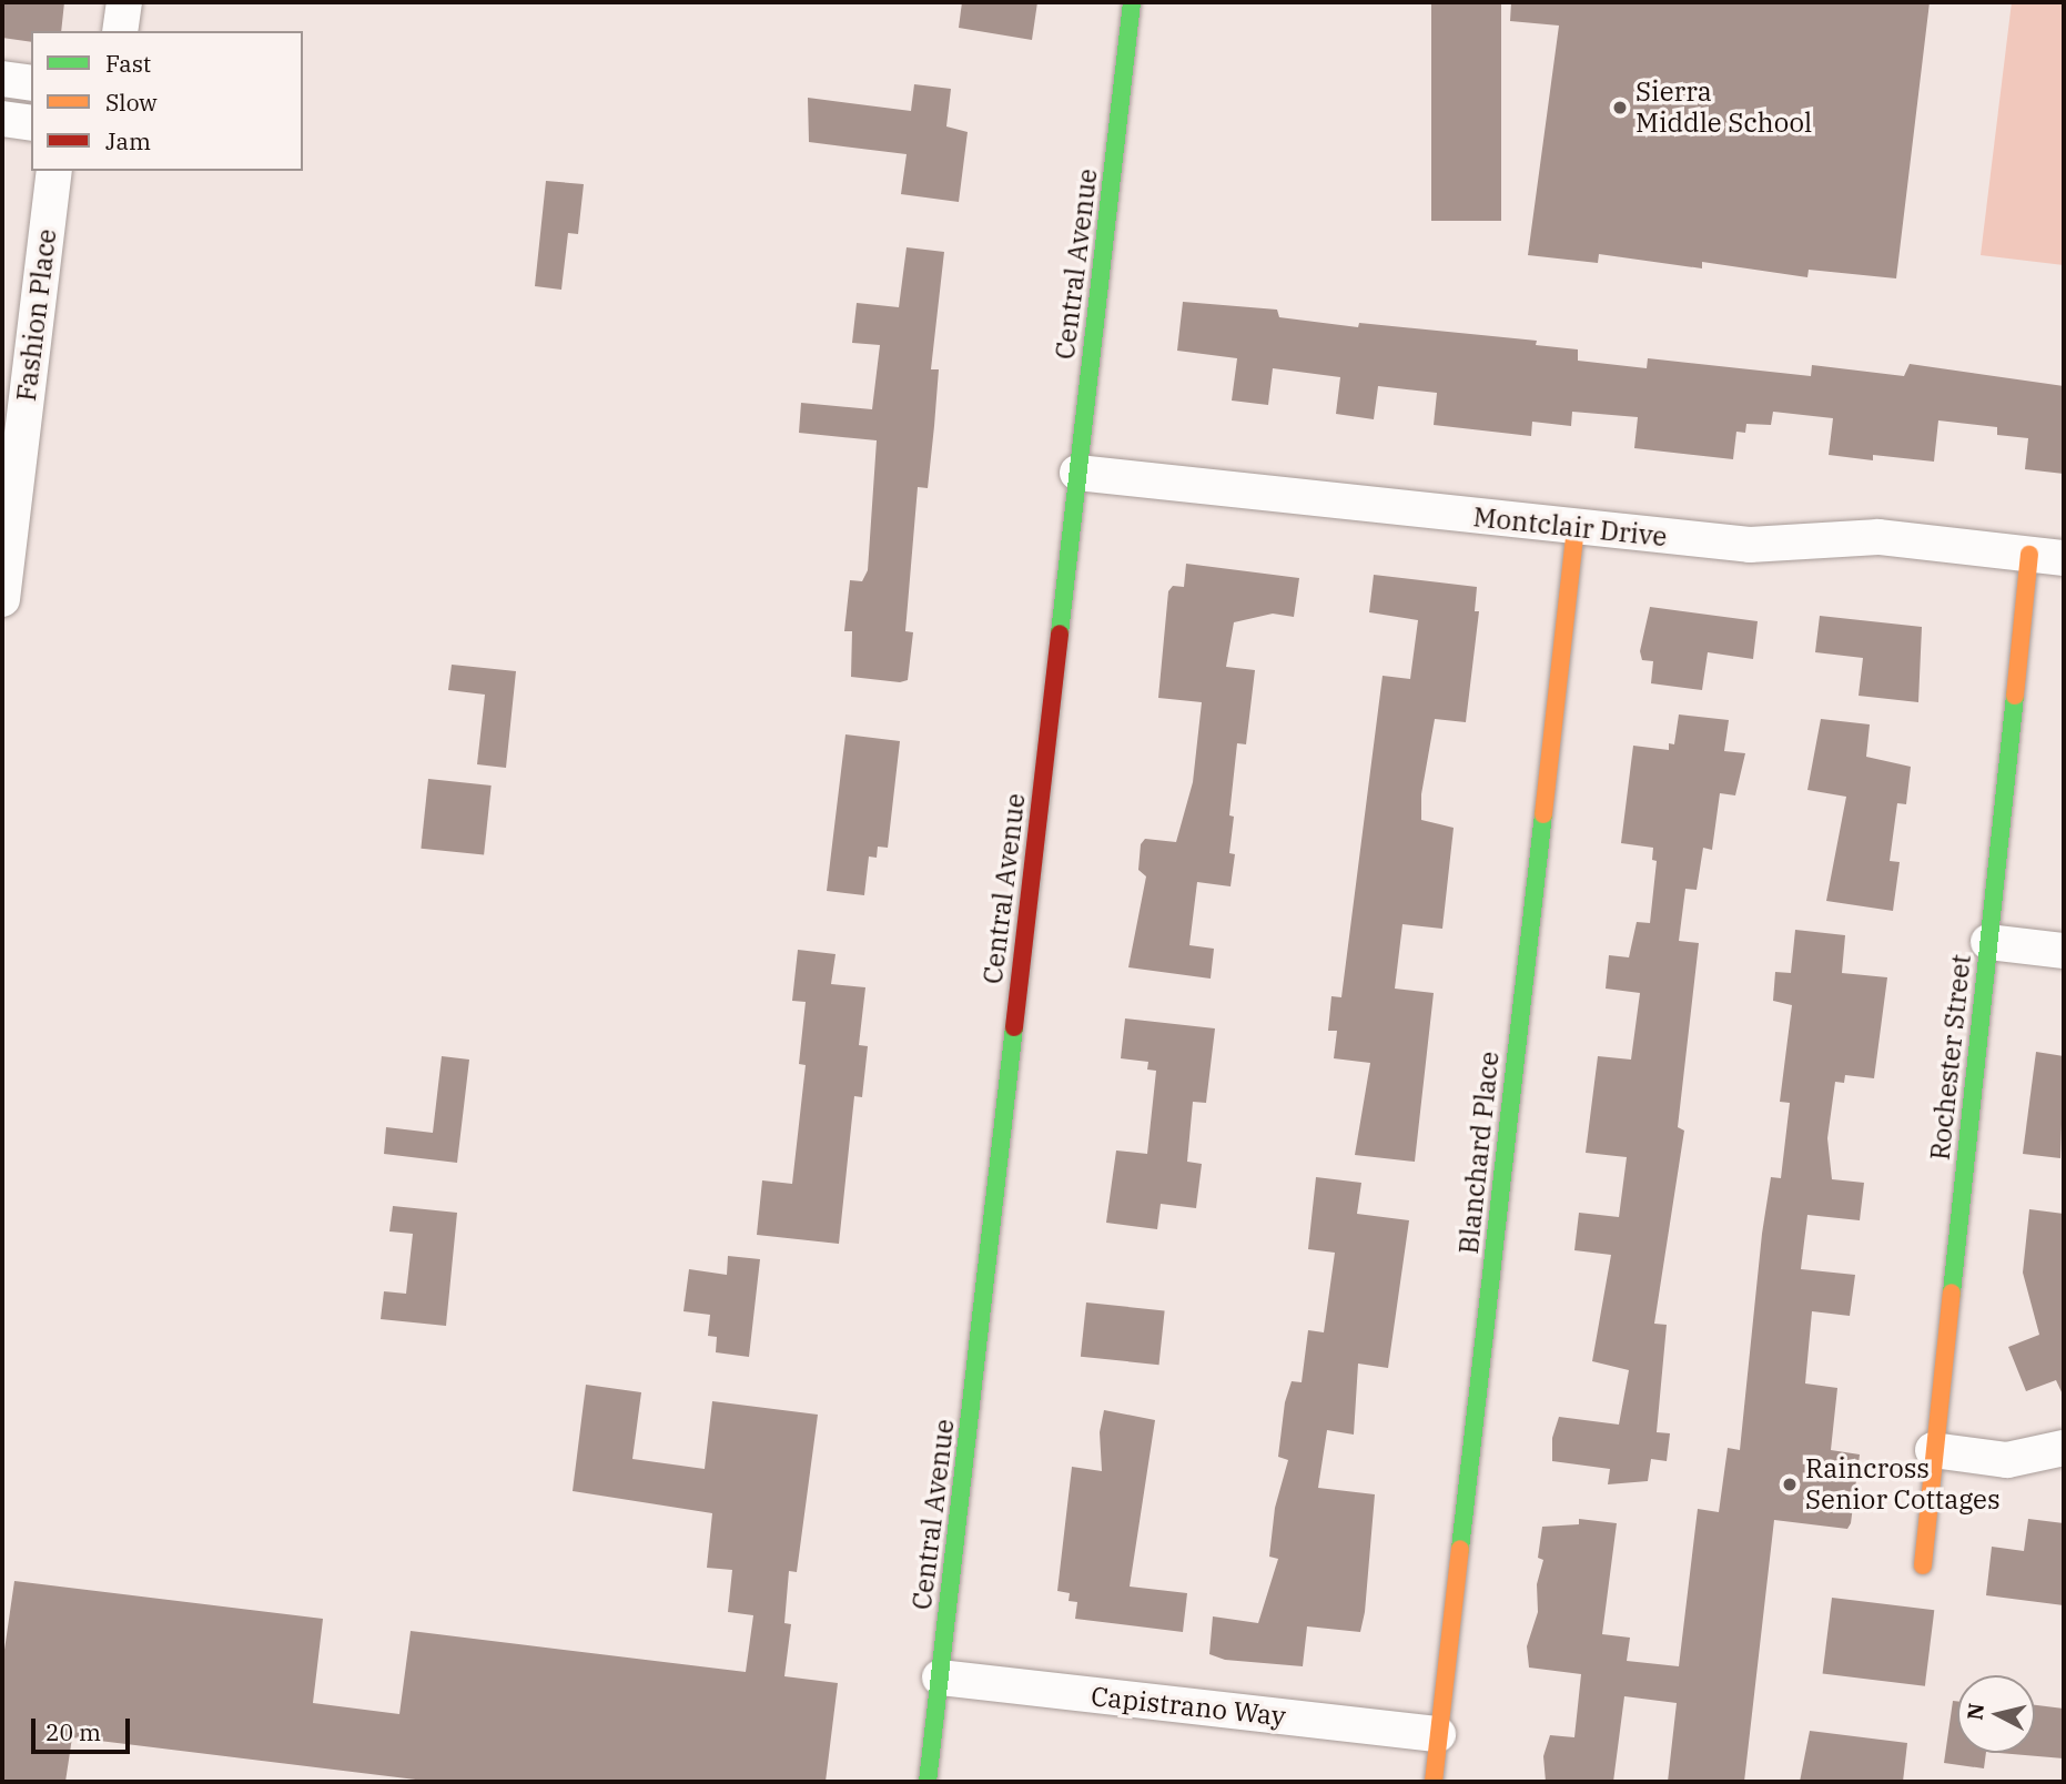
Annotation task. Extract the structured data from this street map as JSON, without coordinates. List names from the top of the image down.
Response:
{
  "streets": {
    "street": [
      "Central Avenue",
      "Fashion Place",
      "Montclair Drive",
      "Rochester Street",
      "Blanchard Place",
      "Capistrano Way"
    ]
  },
  "crossings": [
    ["Central Avenue", "Montclair Drive"],
    ["Central Avenue", "Capistrano Way"],
    ["Montclair Drive", "Rochester Street"],
    ["Montclair Drive", "Blanchard Place"],
    ["Blanchard Place", "Capistrano Way"]
  ],
  "places": ["Sierra Middle School", "Raincross Senior Cottages"],
  "legend": ["Fast", "Slow", "Jam"],
  "scale_bar": "20 m",
  "north": "left"
}
